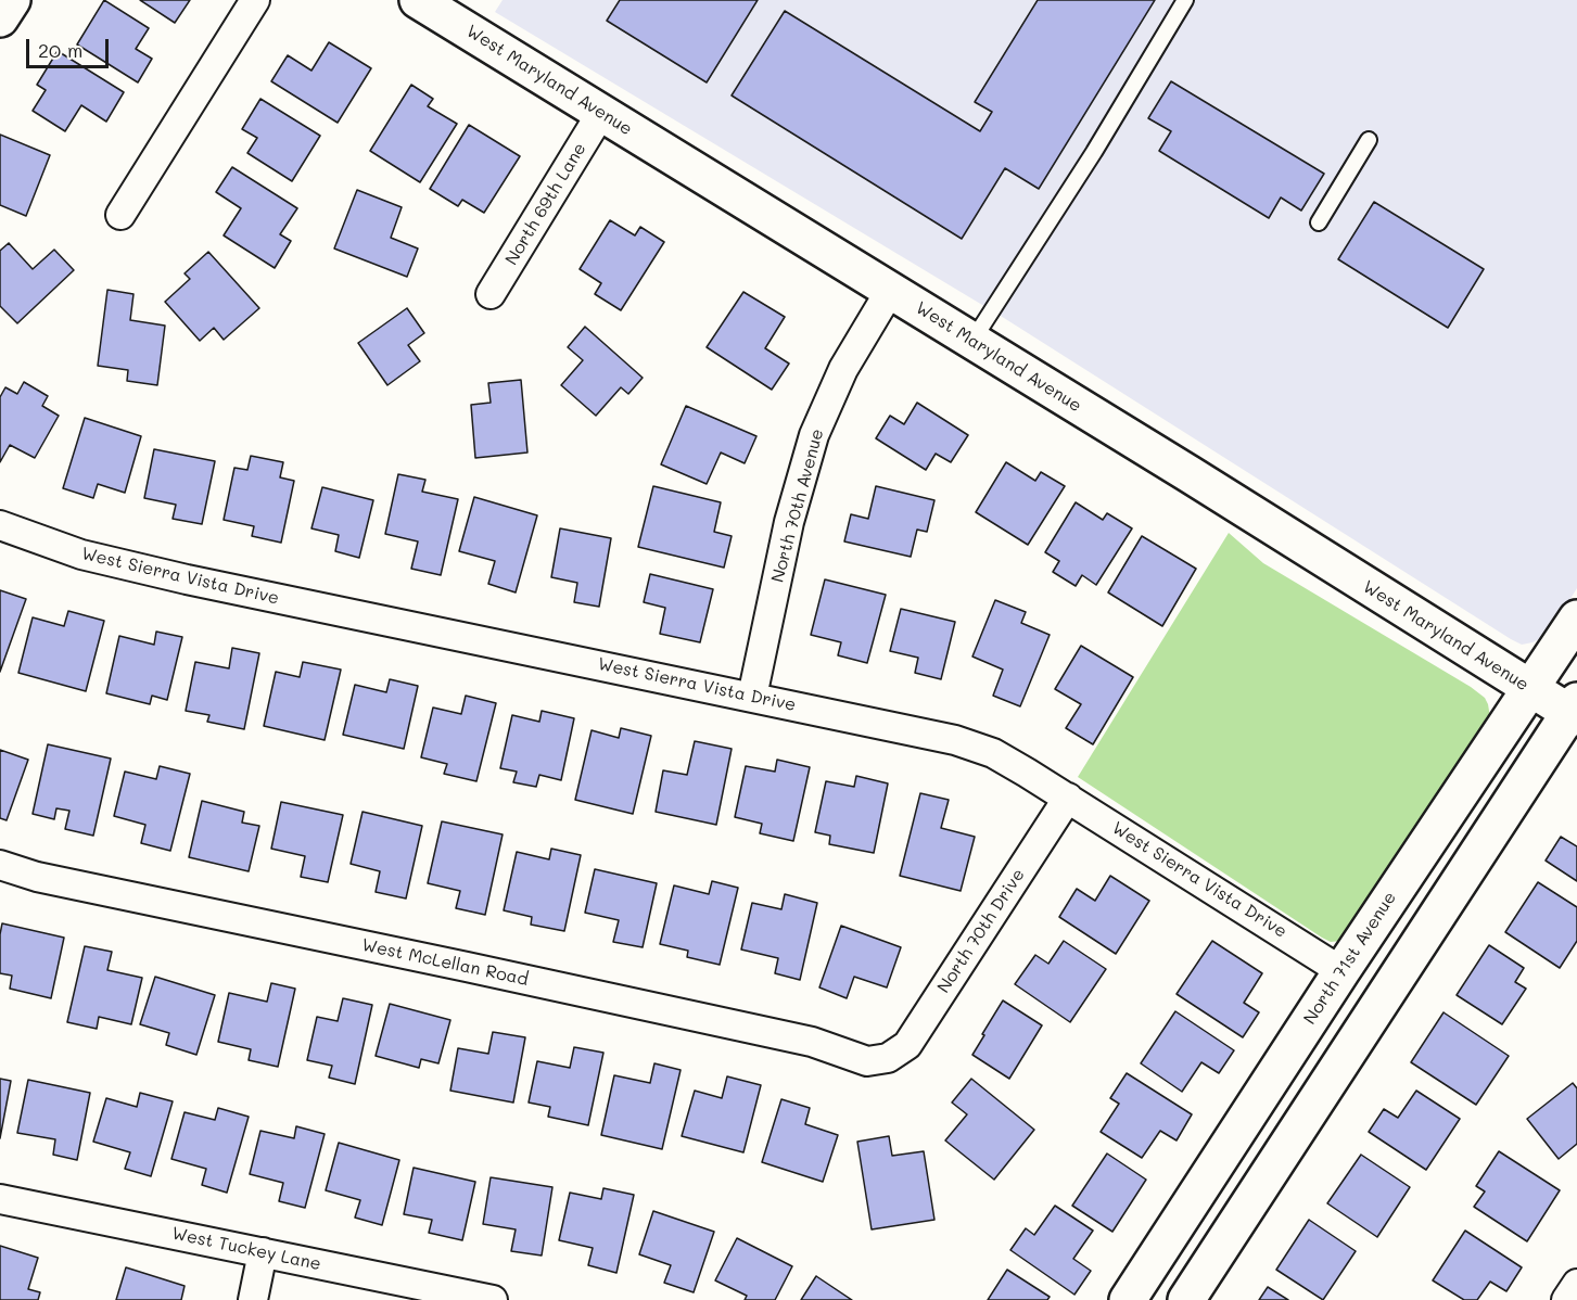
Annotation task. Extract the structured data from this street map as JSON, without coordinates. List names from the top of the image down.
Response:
{
  "streets": {
    "street": [
      "West Maryland Avenue",
      "North 69th Lane",
      "North 70th Avenue",
      "West Sierra Vista Drive",
      "North 70th Drive",
      "North 71st Avenue",
      "West McLellan Road",
      "West Tuckey Lane"
    ]
  },
  "crossings": [
    ["West Maryland Avenue", "North 69th Lane"],
    ["West Maryland Avenue", "North 70th Avenue"],
    ["West Maryland Avenue", "North 71st Avenue"],
    ["North 70th Avenue", "West Sierra Vista Drive"],
    ["West Sierra Vista Drive", "North 70th Drive"],
    ["West Sierra Vista Drive", "North 71st Avenue"],
    ["North 70th Drive", "West McLellan Road"]
  ],
  "scale_bar": "20 m"
}
